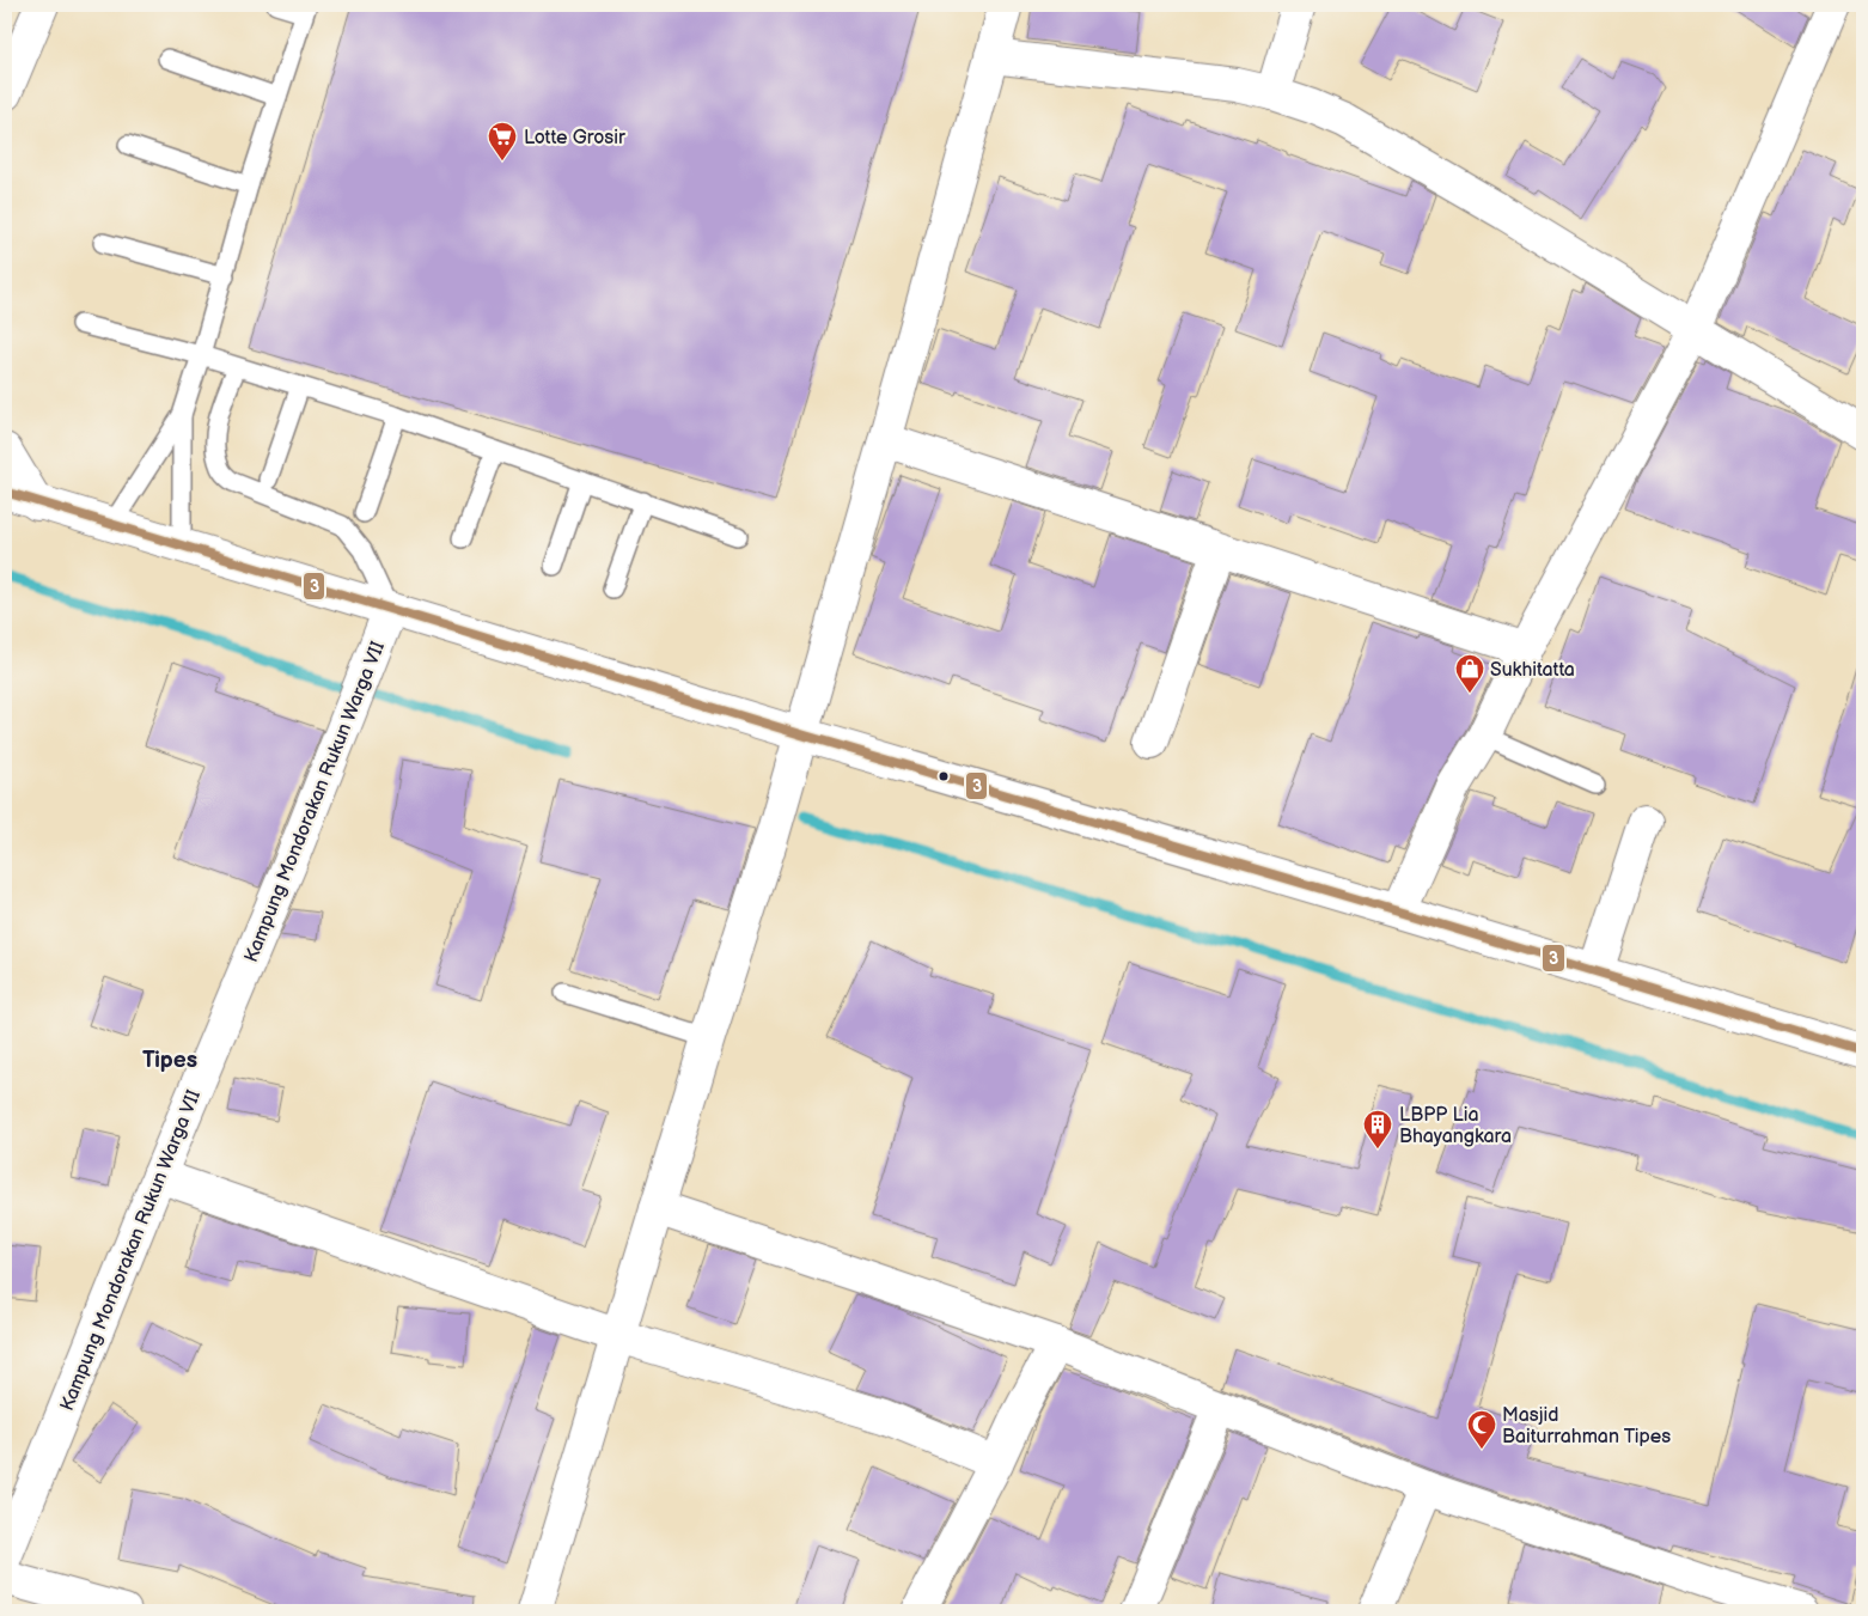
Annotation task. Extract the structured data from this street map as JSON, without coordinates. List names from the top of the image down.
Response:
{
  "streets": {
    "street": ["Kampung Mondorakan Rukun Warga VII"]
  },
  "districts": ["Tipes"],
  "places": {
    "supermarket": ["Lotte Grosir"],
    "shop": ["Sukhitatta"],
    "building": ["LBPP Lia Bhayangkara"],
    "mosque": ["Masjid Baiturrahman Tipes"]
  },
  "lines": ["transit line 3"]
}
